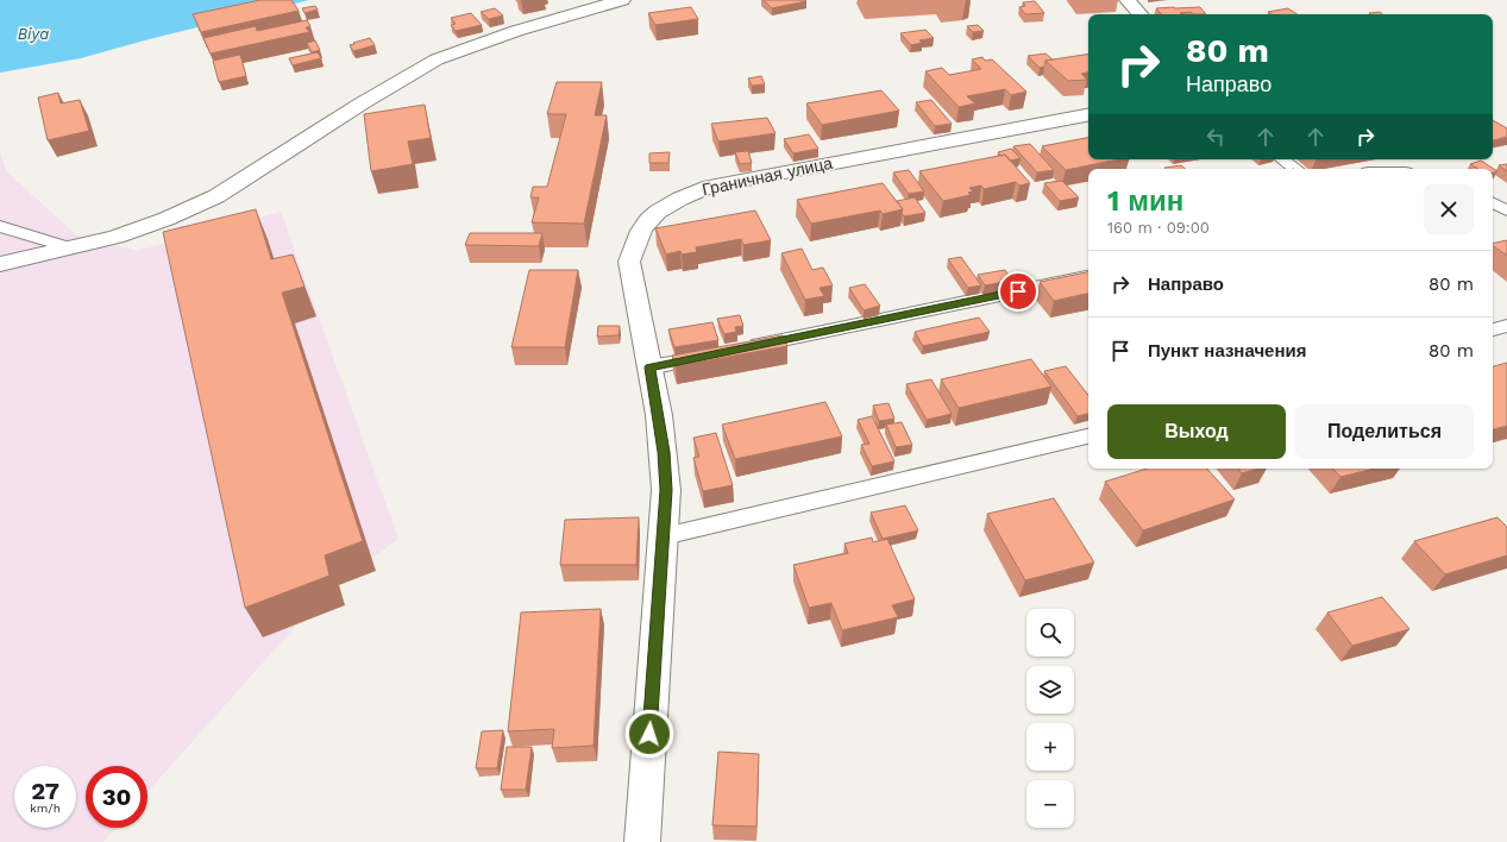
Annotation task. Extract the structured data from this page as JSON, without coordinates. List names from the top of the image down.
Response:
{
  "streets": {
    "street": ["Граничная улица"]
  },
  "water": ["Biya"],
  "page": {
    "turn": ["80 m", "Направо"],
    "heading": ["1 мин", "160 m · 09:00"],
    "list": [
      {
        "name": "Направо",
        "value": "80 m"
      },
      {
        "name": "Пункт назначения",
        "value": "80 m"
      }
    ],
    "buttons": ["Выход", "Поделиться"],
    "map_buttons": ["+", "−"],
    "speed": "27 km/h",
    "limit": "30"
  }
}
